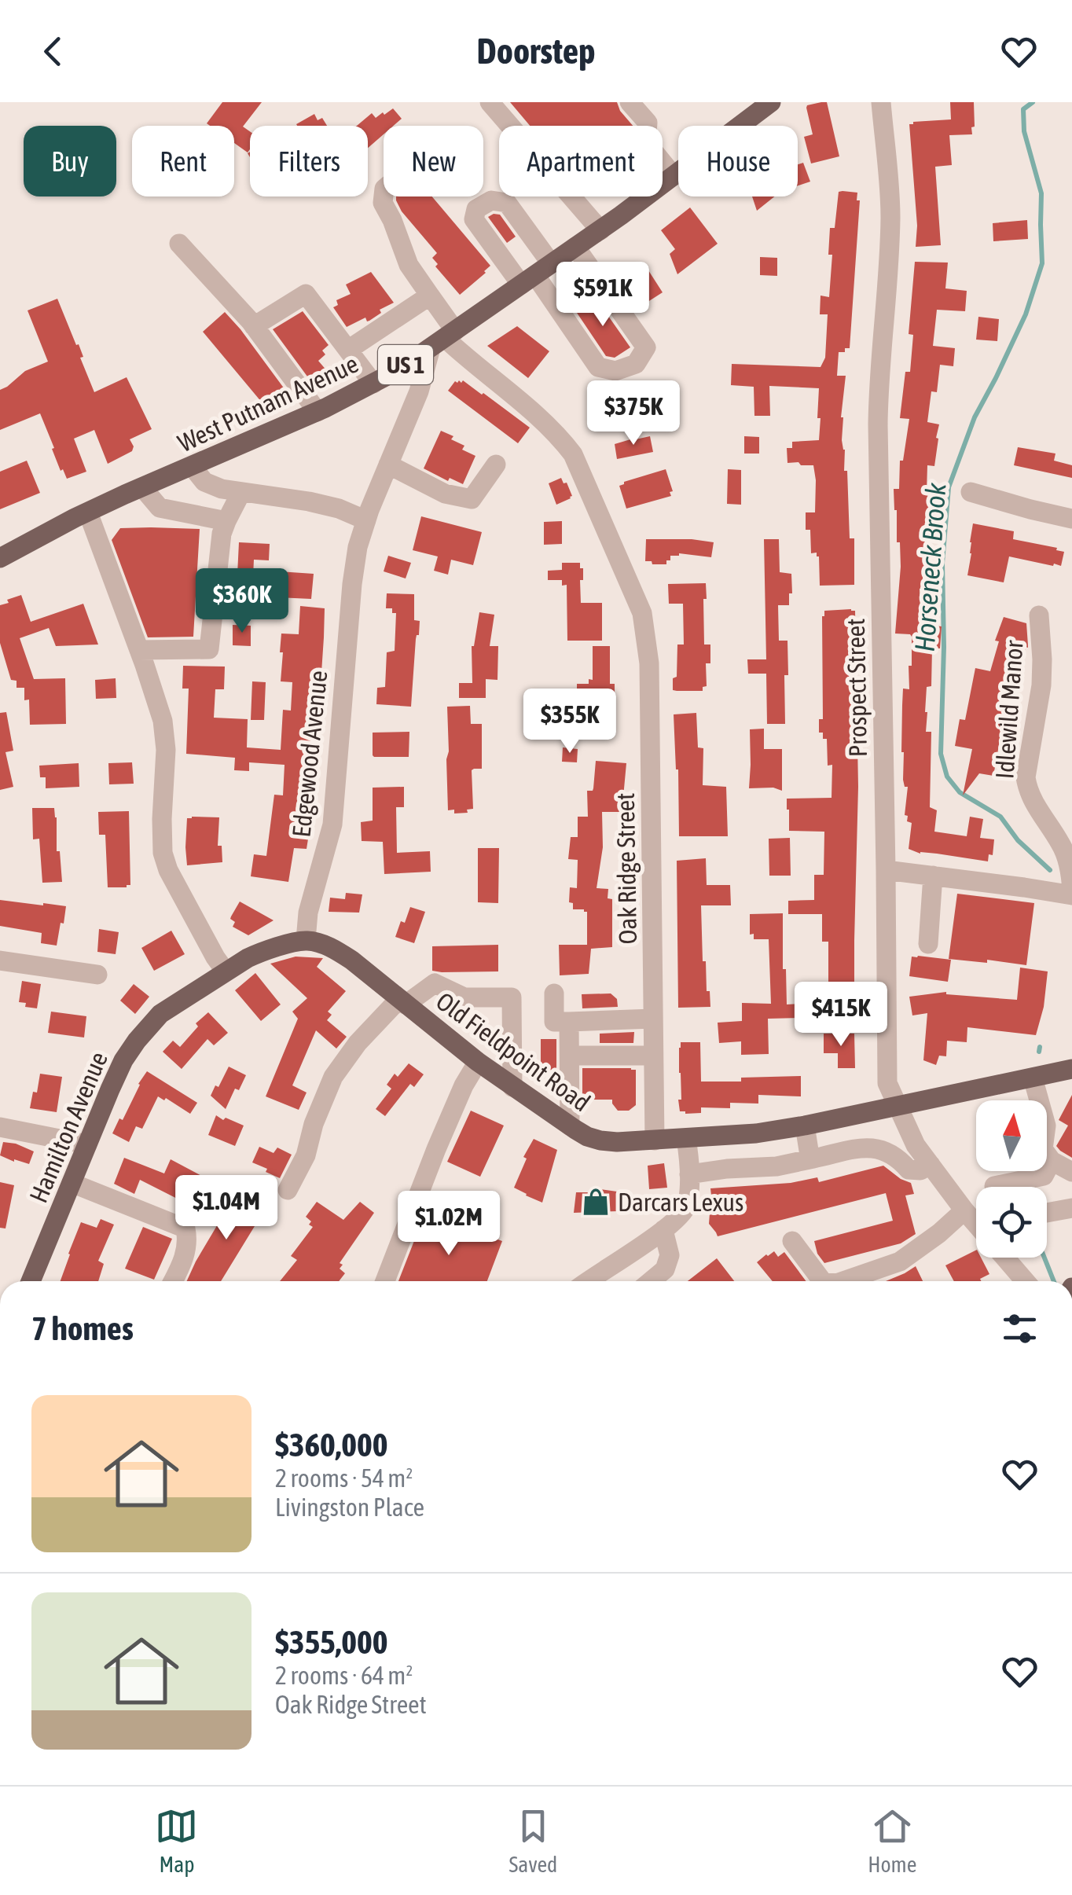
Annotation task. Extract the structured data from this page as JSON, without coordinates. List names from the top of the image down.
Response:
{
  "streets": {
    "main road": [
      "US 1",
      "West Putnam Avenue",
      "Old Fieldpoint Road",
      "Hamilton Avenue"
    ],
    "street": [
      "Prospect Street",
      "Idlewild Manor",
      "Edgewood Avenue",
      "Oak Ridge Street"
    ]
  },
  "crossings": [
    ["West Putnam Avenue", "Edgewood Avenue"],
    ["West Putnam Avenue", "Oak Ridge Street"],
    ["Prospect Street", "Old Fieldpoint Road"],
    ["Edgewood Avenue", "Oak Ridge Street"],
    ["Edgewood Avenue", "Old Fieldpoint Road"],
    ["Edgewood Avenue", "Hamilton Avenue"],
    ["Oak Ridge Street", "Old Fieldpoint Road"],
    ["Old Fieldpoint Road", "Hamilton Avenue"]
  ],
  "water": ["Horseneck Brook"],
  "places": {
    "shop": ["Darcars Lexus"]
  },
  "north": "top",
  "page": {
    "header": "Doorstep",
    "chip": [
      "Buy",
      "Rent",
      "Filters",
      "New",
      "Apartment",
      "House"
    ],
    "price": [
      "$591K",
      "$375K",
      "$360K",
      "$355K",
      "$415K",
      "$1.04M",
      "$1.02M"
    ],
    "heading": "7 homes",
    "list": [
      {
        "name": "$360,000",
        "note": "2 rooms · 54 m² · Livingston Place"
      },
      {
        "name": "$355,000",
        "note": "2 rooms · 64 m² · Oak Ridge Street"
      }
    ],
    "tabs": ["Map", "Saved", "Home"]
  }
}
